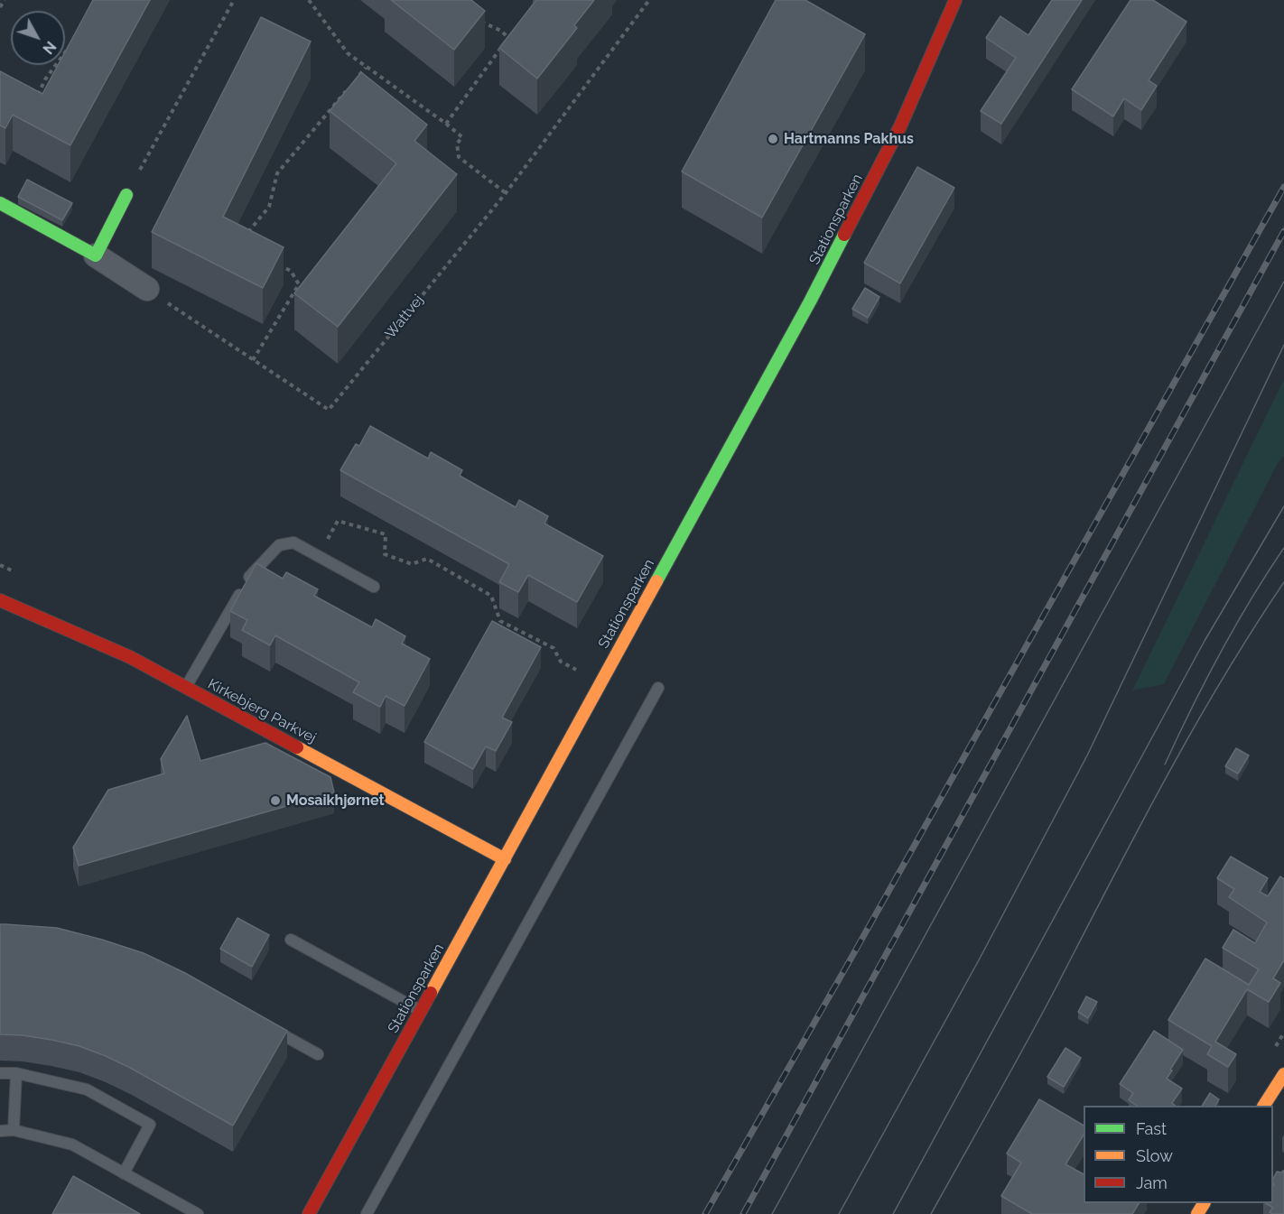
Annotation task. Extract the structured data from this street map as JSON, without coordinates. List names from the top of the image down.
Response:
{
  "streets": {
    "street": ["Stationsparken", "Kirkebjerg Parkvej"],
    "path": ["Wattvej"]
  },
  "crossings": [
    ["Stationsparken", "Kirkebjerg Parkvej"]
  ],
  "places": ["Hartmanns Pakhus", "Mosaikhjørnet"],
  "legend": ["Fast", "Slow", "Jam"],
  "north": "bottom right"
}
